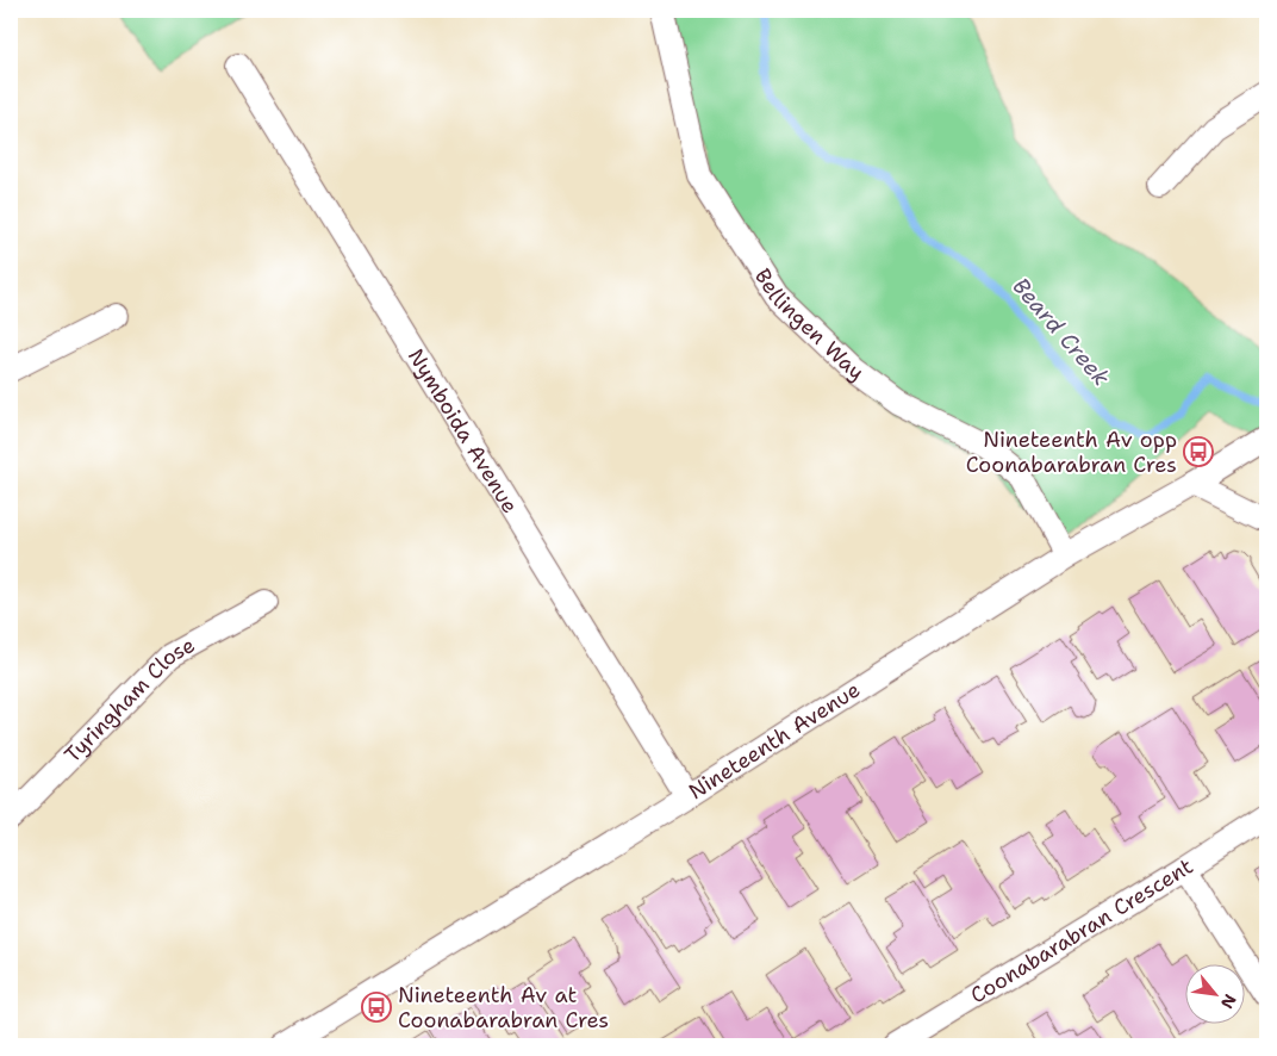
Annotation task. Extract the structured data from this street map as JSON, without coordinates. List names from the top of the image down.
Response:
{
  "streets": {
    "street": [
      "Bellingen Way",
      "Nymboida Avenue",
      "Tyringham Close",
      "Nineteenth Avenue",
      "Coonabarabran Crescent"
    ]
  },
  "crossings": [
    ["Bellingen Way", "Nineteenth Avenue"],
    ["Nymboida Avenue", "Nineteenth Avenue"]
  ],
  "water": ["Beard Creek"],
  "places": {
    "bus stop": ["Nineteenth Av opp Coonabarabran Cres", "Nineteenth Av at Coonabarabran Cres"]
  },
  "north": "bottom right"
}
